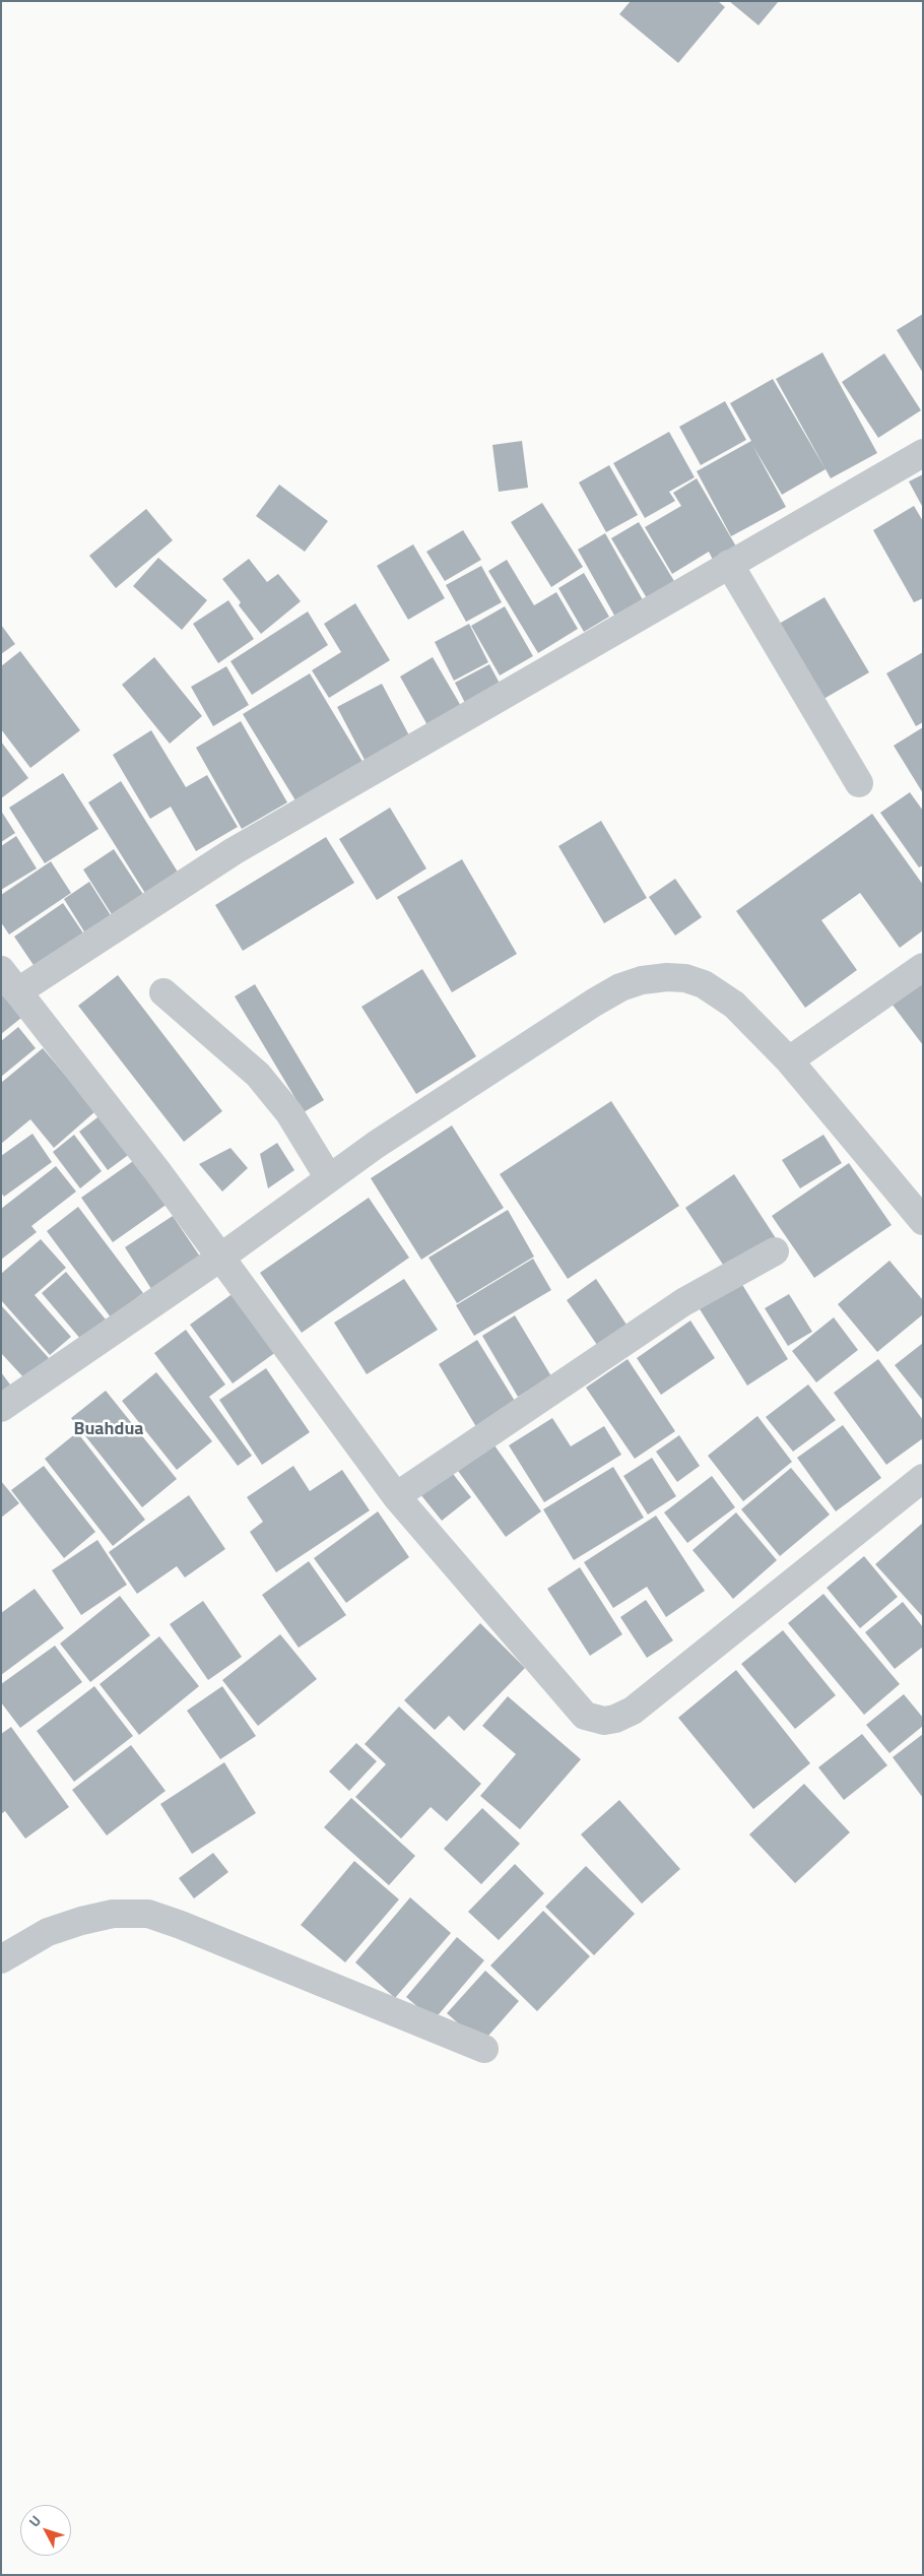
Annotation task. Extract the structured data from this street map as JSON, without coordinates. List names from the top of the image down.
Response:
{
  "districts": ["Buahdua"],
  "north": "top left"
}
